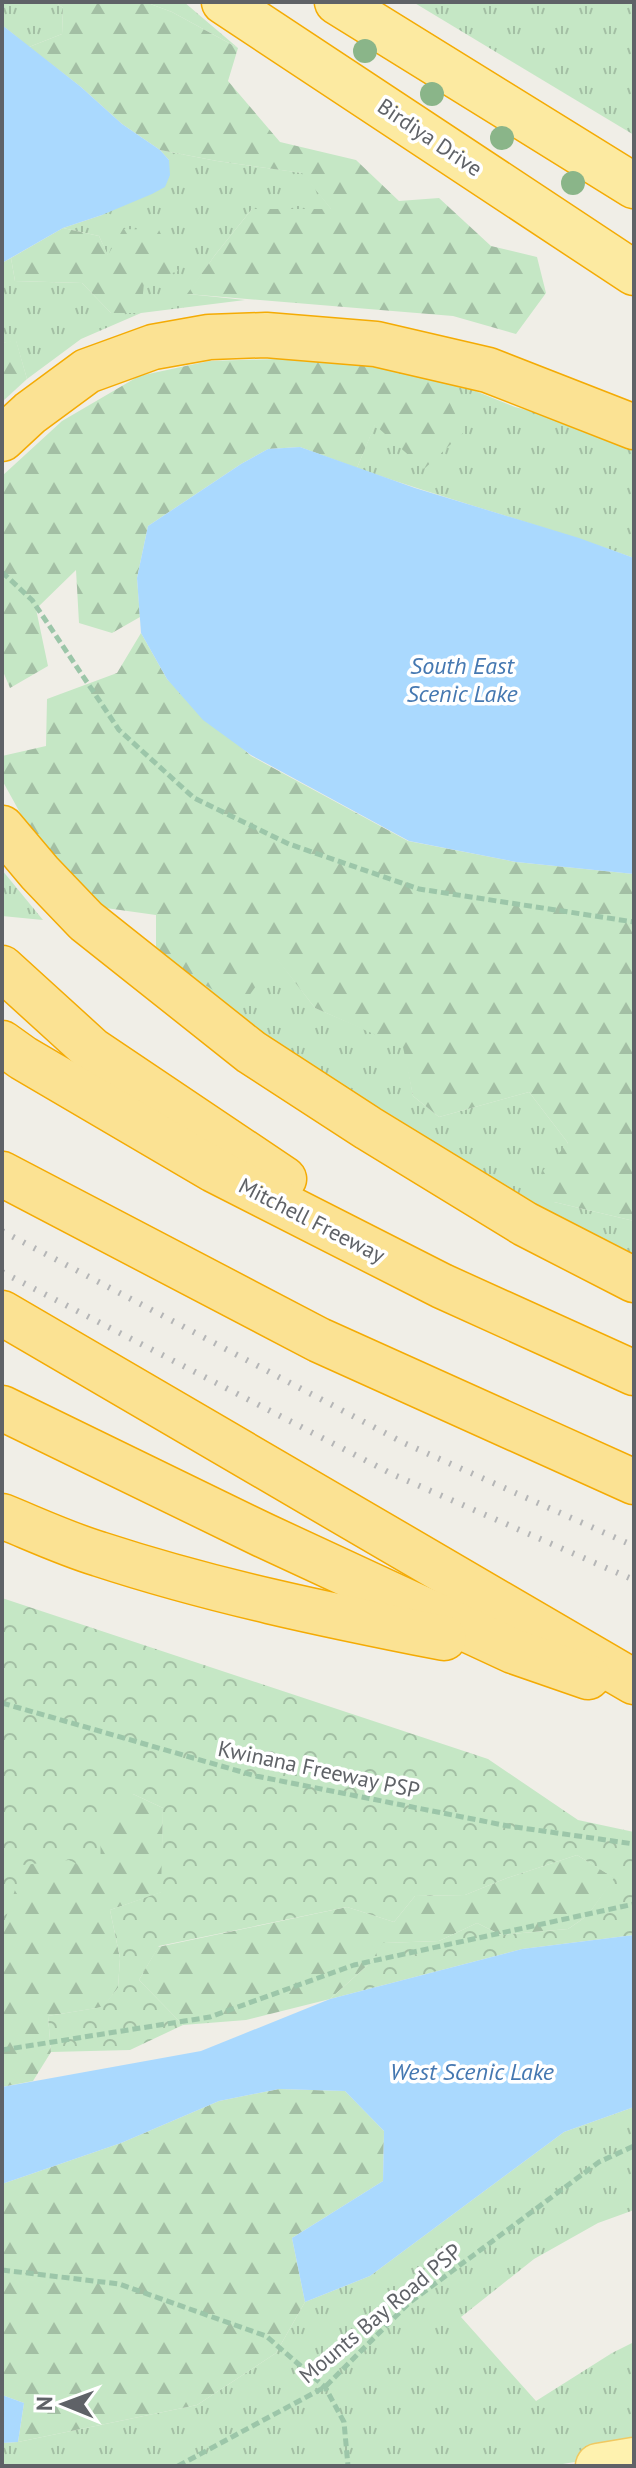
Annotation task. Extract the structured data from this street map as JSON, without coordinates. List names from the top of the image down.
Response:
{
  "streets": {
    "highway": ["Birdiya Drive", "Mitchell Freeway"],
    "path": ["Kwinana Freeway PSP", "Mounts Bay Road PSP"]
  },
  "water": ["South East Scenic Lake", "West Scenic Lake"],
  "north": "left"
}
